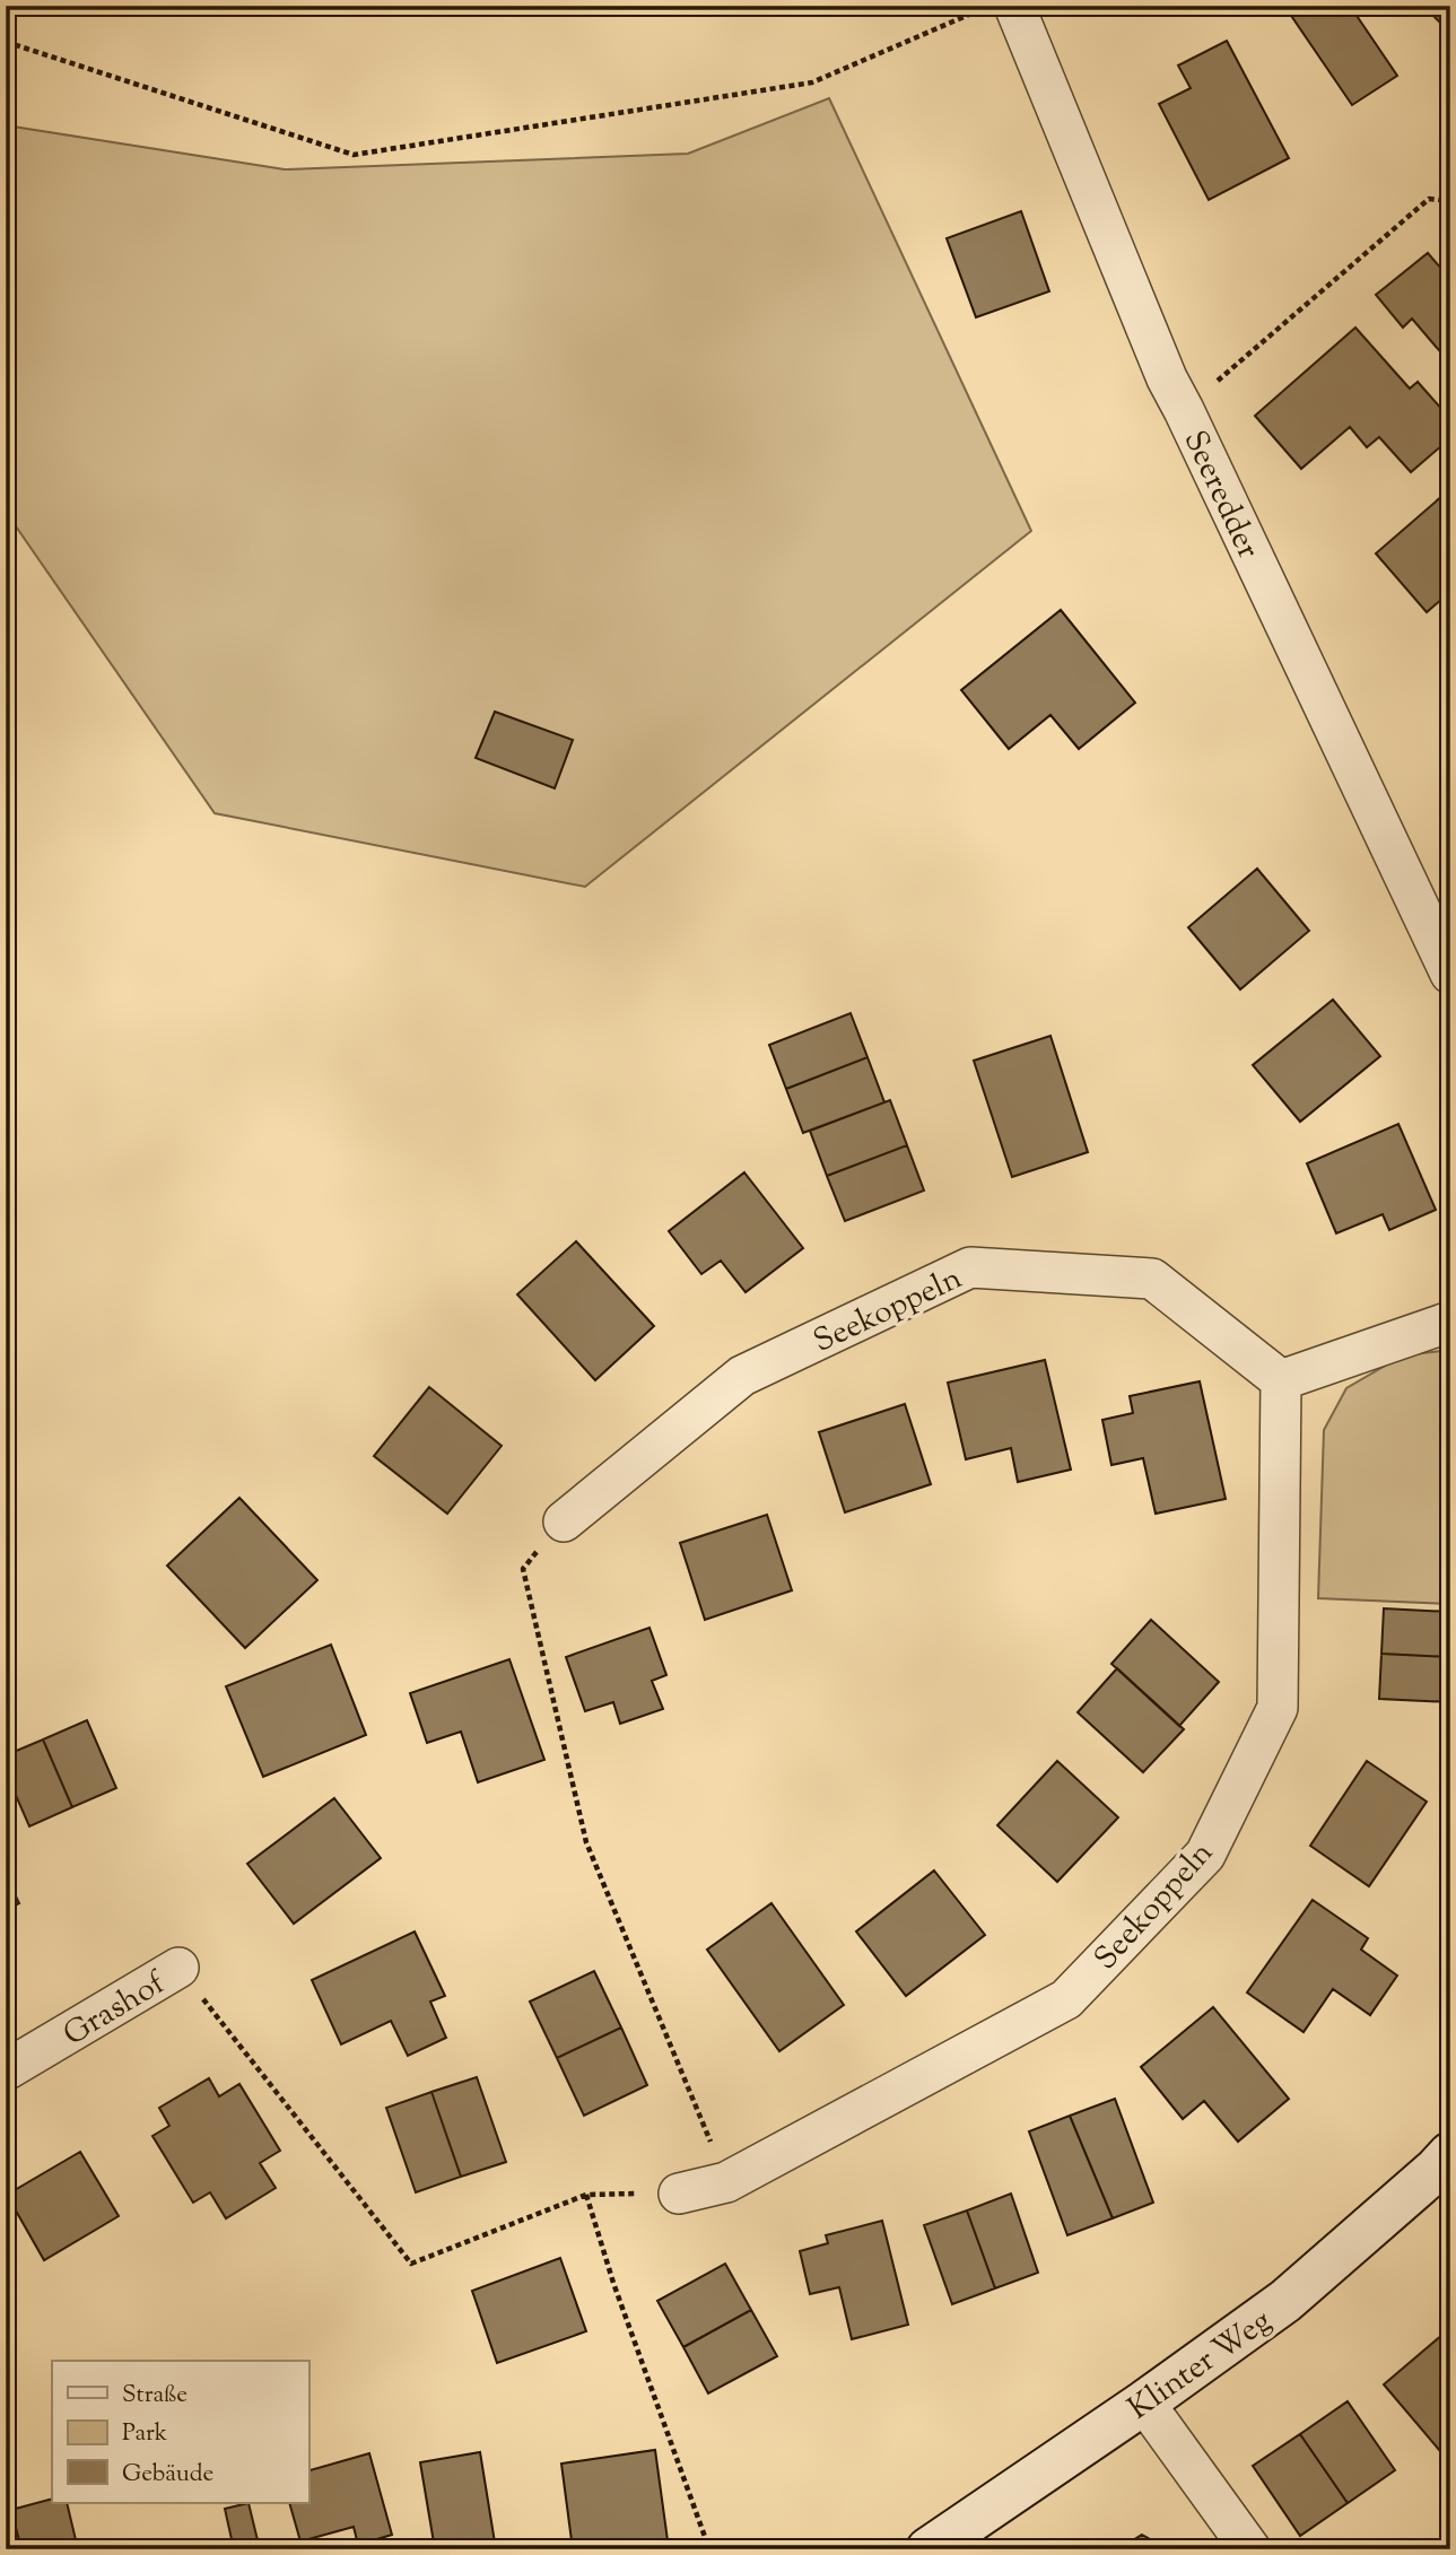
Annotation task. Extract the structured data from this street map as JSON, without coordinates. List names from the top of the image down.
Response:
{
  "streets": {
    "street": [
      "Seeredder",
      "Seekoppeln",
      "Grashof",
      "Klinter Weg"
    ]
  },
  "legend": ["Straße", "Park", "Gebäude"]
}
